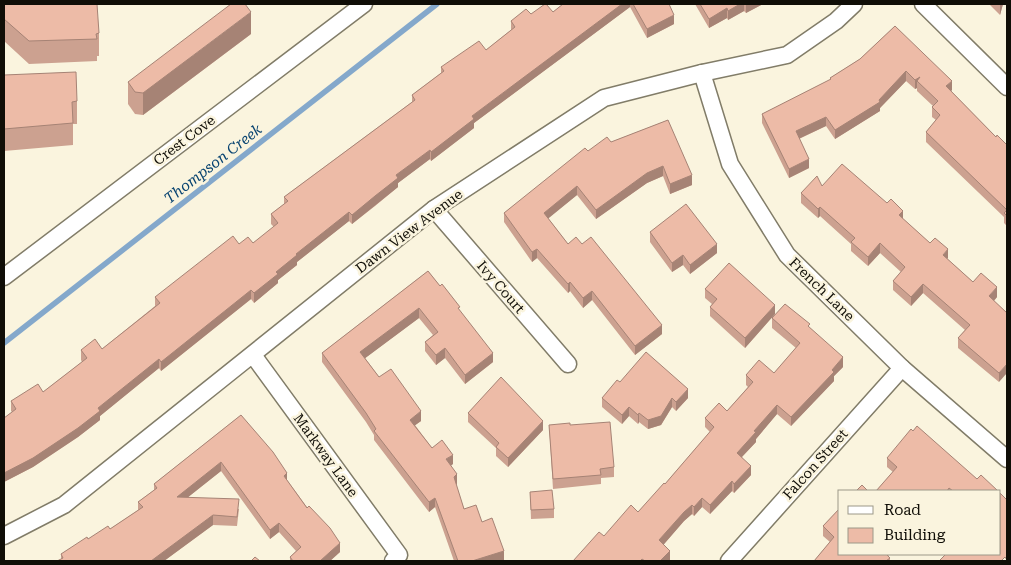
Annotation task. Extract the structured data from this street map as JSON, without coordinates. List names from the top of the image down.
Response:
{
  "streets": {
    "street": [
      "Crest Cove",
      "Dawn View Avenue",
      "Ivy Court",
      "French Lane",
      "Markway Lane",
      "Falcon Street"
    ]
  },
  "crossings": [
    ["Dawn View Avenue", "Ivy Court"],
    ["Dawn View Avenue", "French Lane"],
    ["Dawn View Avenue", "Markway Lane"],
    ["French Lane", "Falcon Street"]
  ],
  "water": ["Thompson Creek"],
  "legend": ["Road", "Building"]
}
